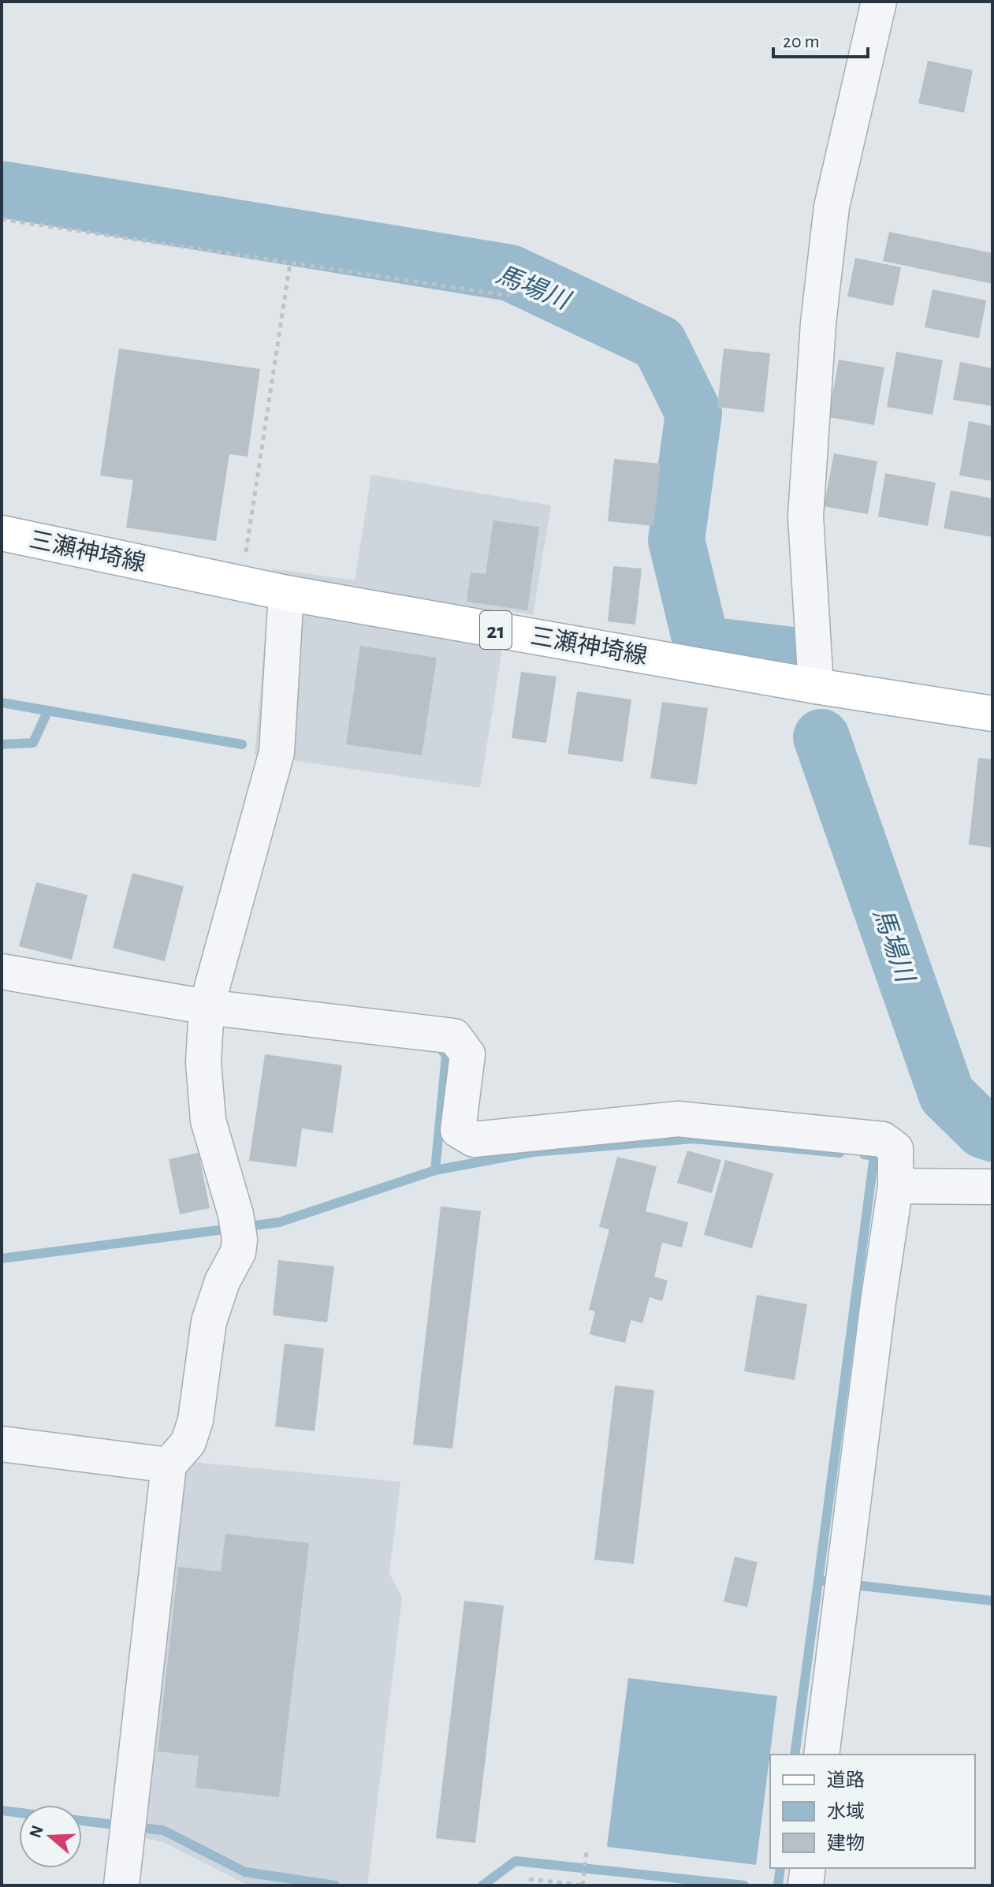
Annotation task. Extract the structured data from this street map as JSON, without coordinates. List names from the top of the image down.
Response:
{
  "streets": {
    "main road": ["三瀬神埼線", "21"]
  },
  "water": ["馬場川"],
  "legend": ["道路", "水域", "建物"],
  "scale_bar": "20 m",
  "north": "left"
}
